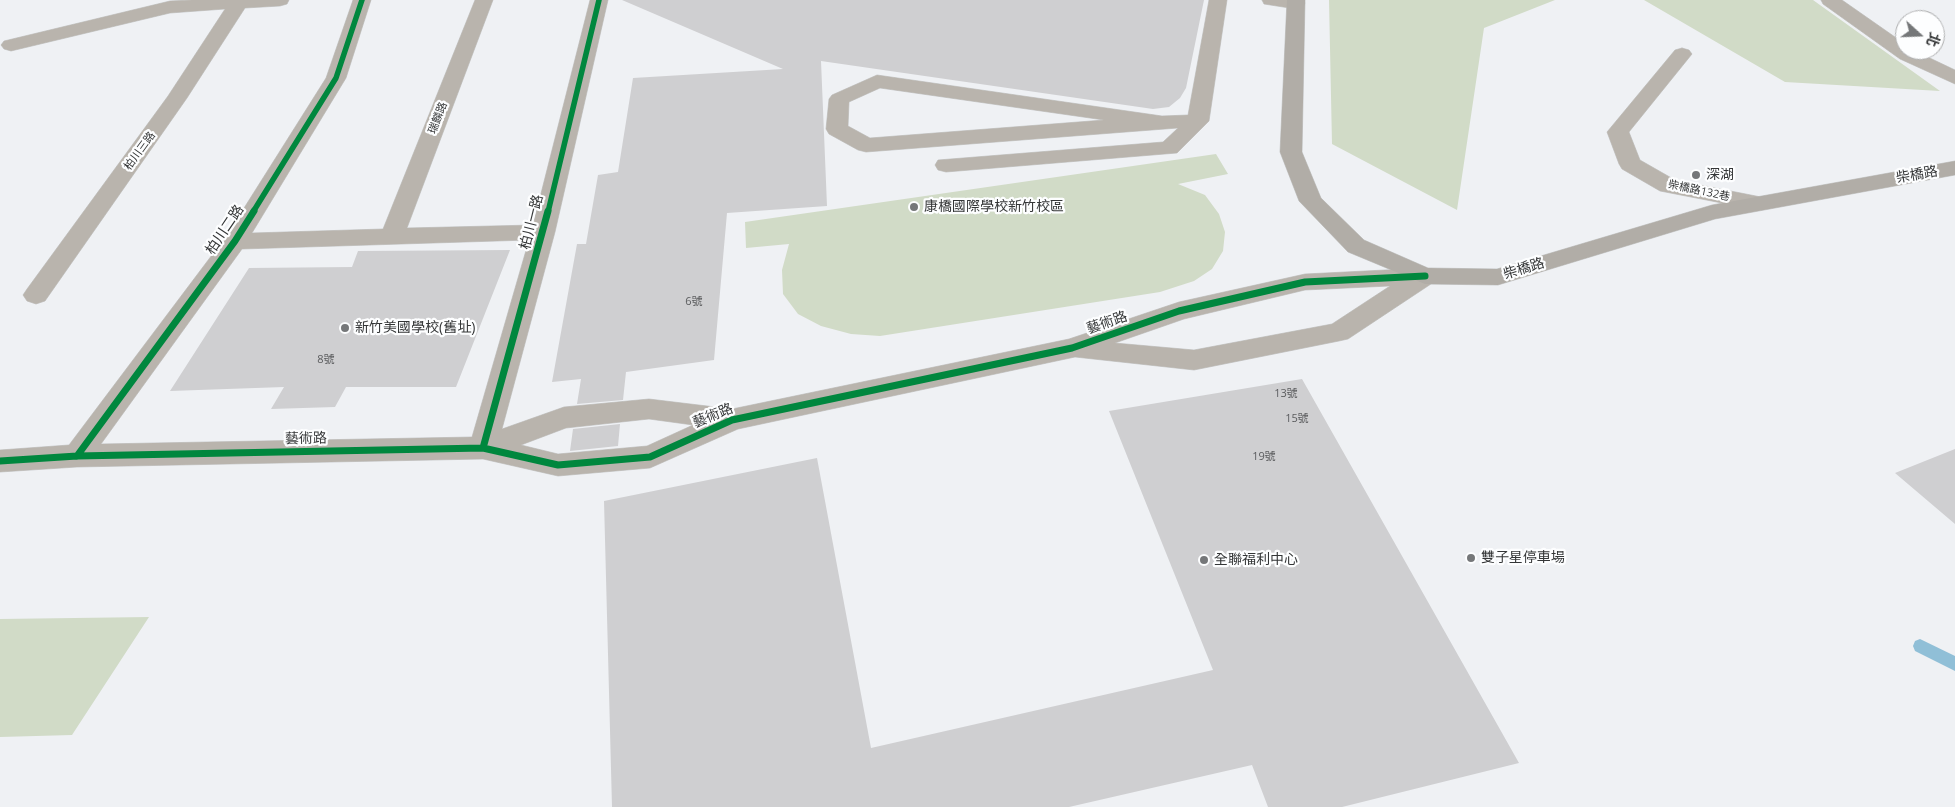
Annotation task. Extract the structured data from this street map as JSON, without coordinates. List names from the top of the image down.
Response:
{
  "streets": {
    "main road": ["柴橋路"],
    "street": [
      "瑞麟路",
      "柏川三路",
      "柴橋路132巷",
      "柏川一路",
      "柏川二路",
      "藝術路"
    ]
  },
  "crossings": [
    ["柴橋路", "柴橋路132巷"],
    ["柴橋路", "藝術路"],
    ["柏川一路", "藝術路"],
    ["柏川二路", "藝術路"]
  ],
  "places": [
    "深湖",
    "康橋國際學校新竹校區",
    "新竹美國學校(舊址)",
    "雙子星停車場",
    "全聯福利中心"
  ],
  "house_numbers": [
    "6號",
    "8號",
    "13號",
    "15號",
    "19號"
  ],
  "north": "right"
}
